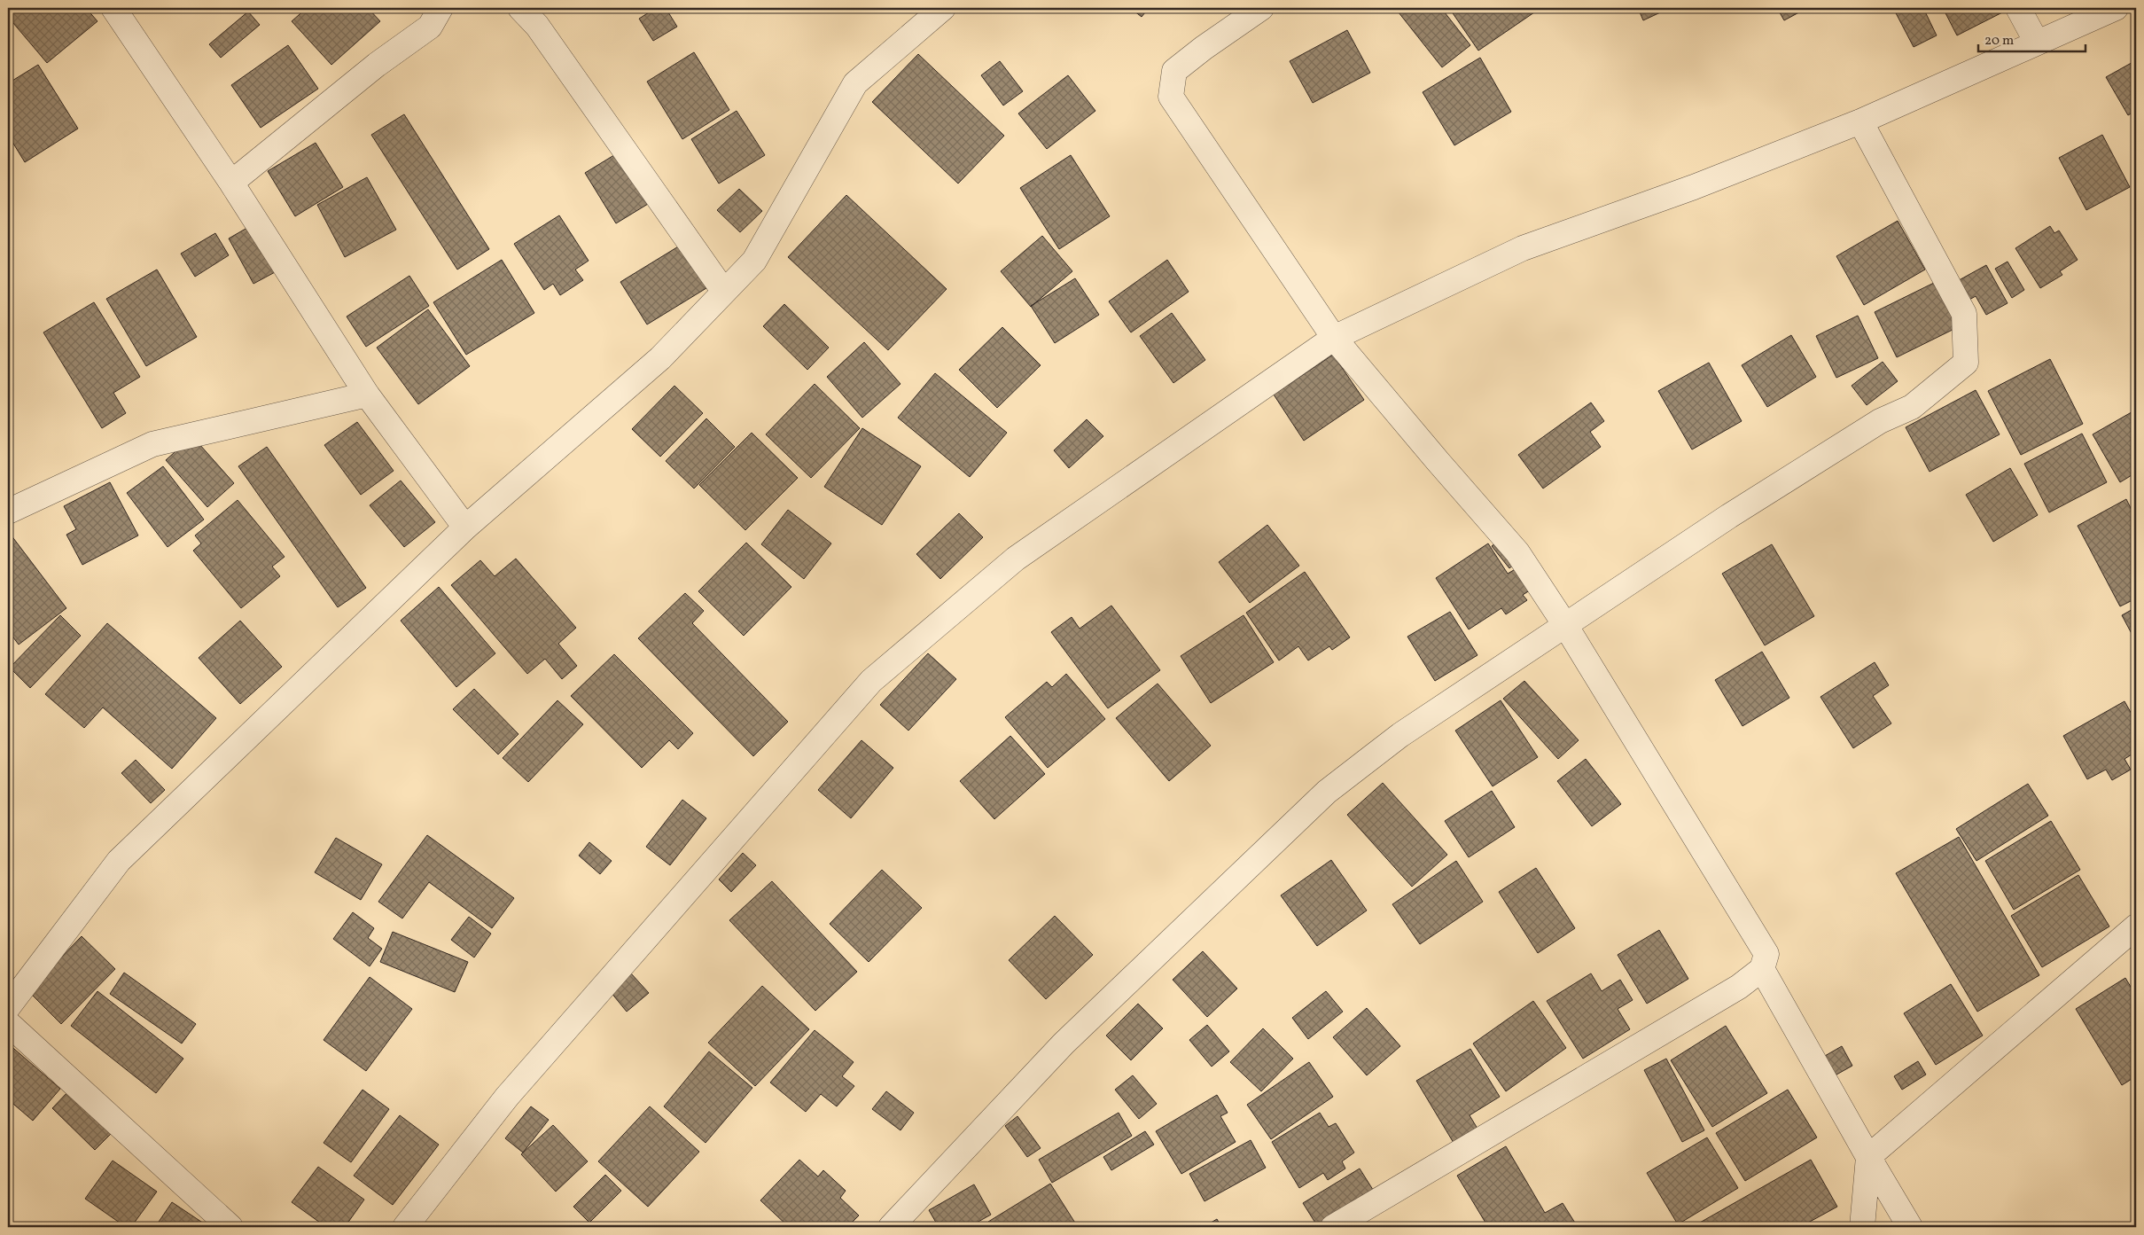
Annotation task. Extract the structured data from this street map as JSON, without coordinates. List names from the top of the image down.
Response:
{
  "scale_bar": "20 m"
}
